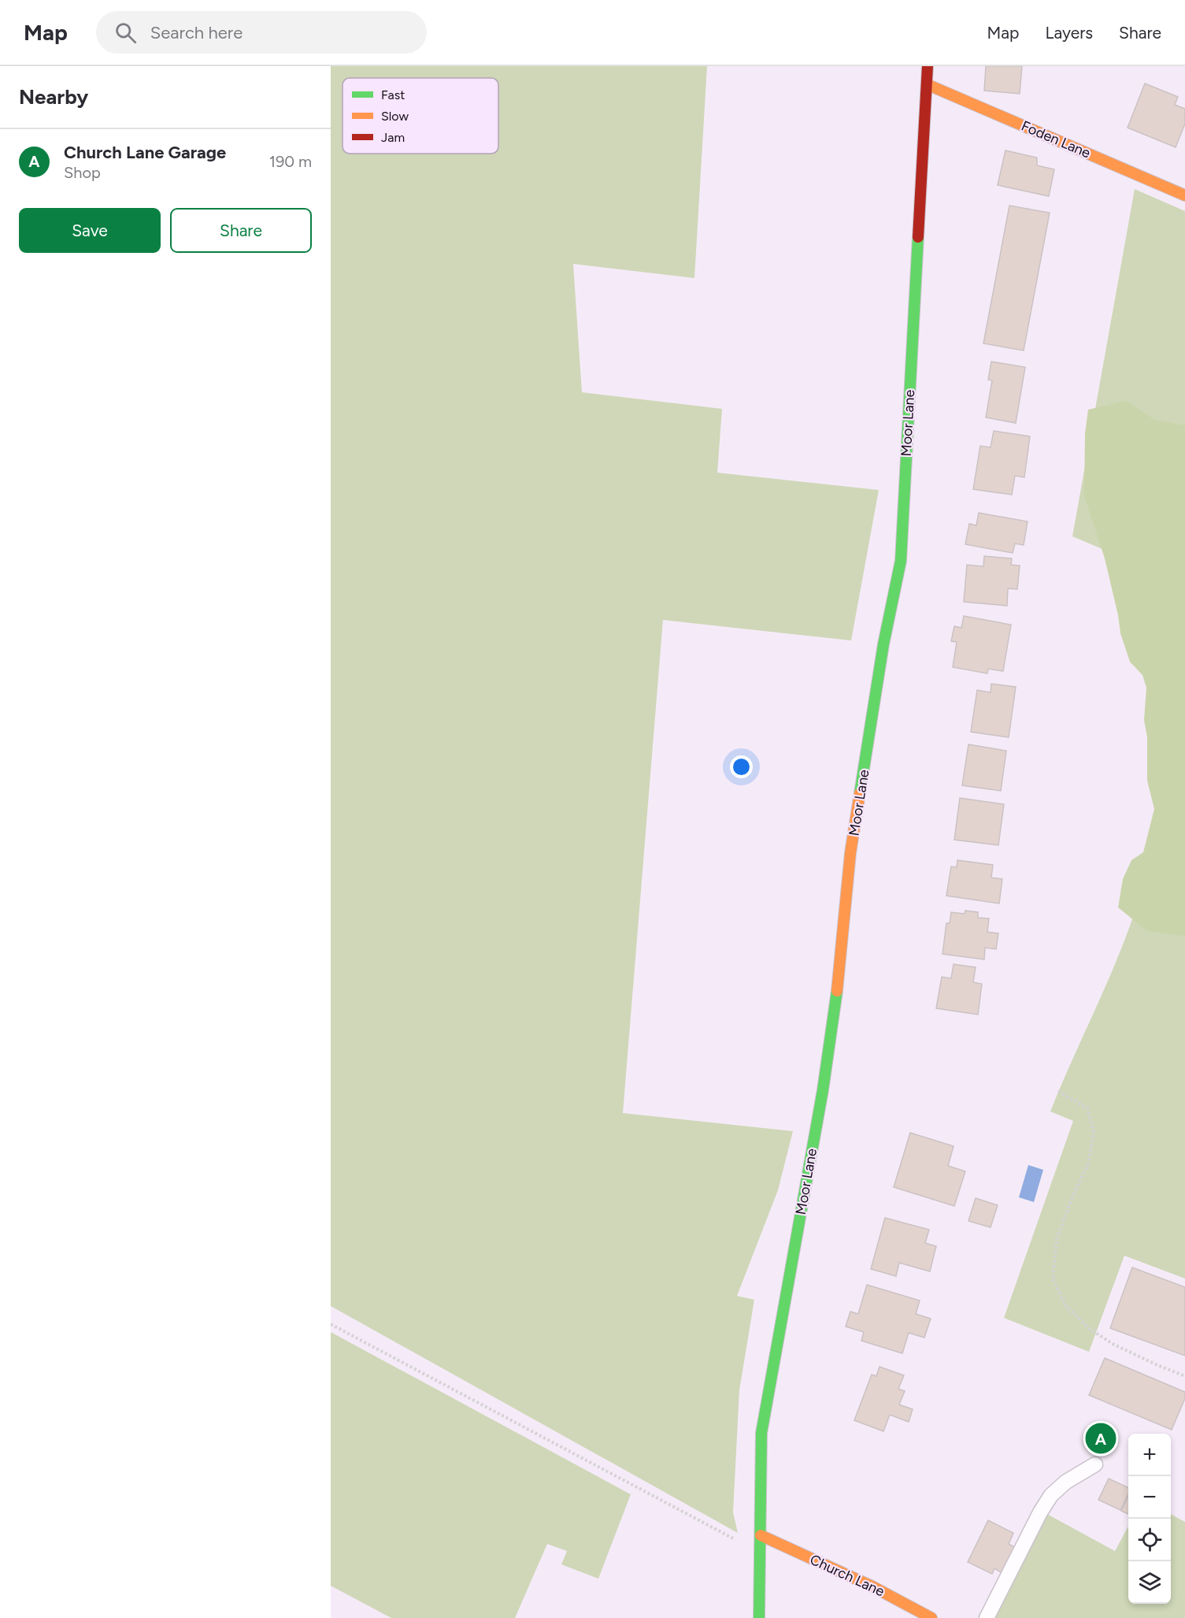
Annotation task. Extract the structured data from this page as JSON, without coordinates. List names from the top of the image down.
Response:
{
  "streets": {
    "street": ["Foden Lane", "Moor Lane", "Church Lane"]
  },
  "crossings": [
    ["Foden Lane", "Moor Lane"],
    ["Moor Lane", "Church Lane"]
  ],
  "legend": ["Fast", "Slow", "Jam"],
  "page": {
    "header": "Map",
    "search": "Search here",
    "nav": ["Map", "Layers", "Share"],
    "heading": "Nearby",
    "list": [
      {
        "mark": "A",
        "name": "Church Lane Garage",
        "note": "Shop",
        "value": "190 m"
      }
    ],
    "buttons": ["Save", "Share"],
    "pins": "A",
    "map_buttons": ["+", "−"]
  }
}
